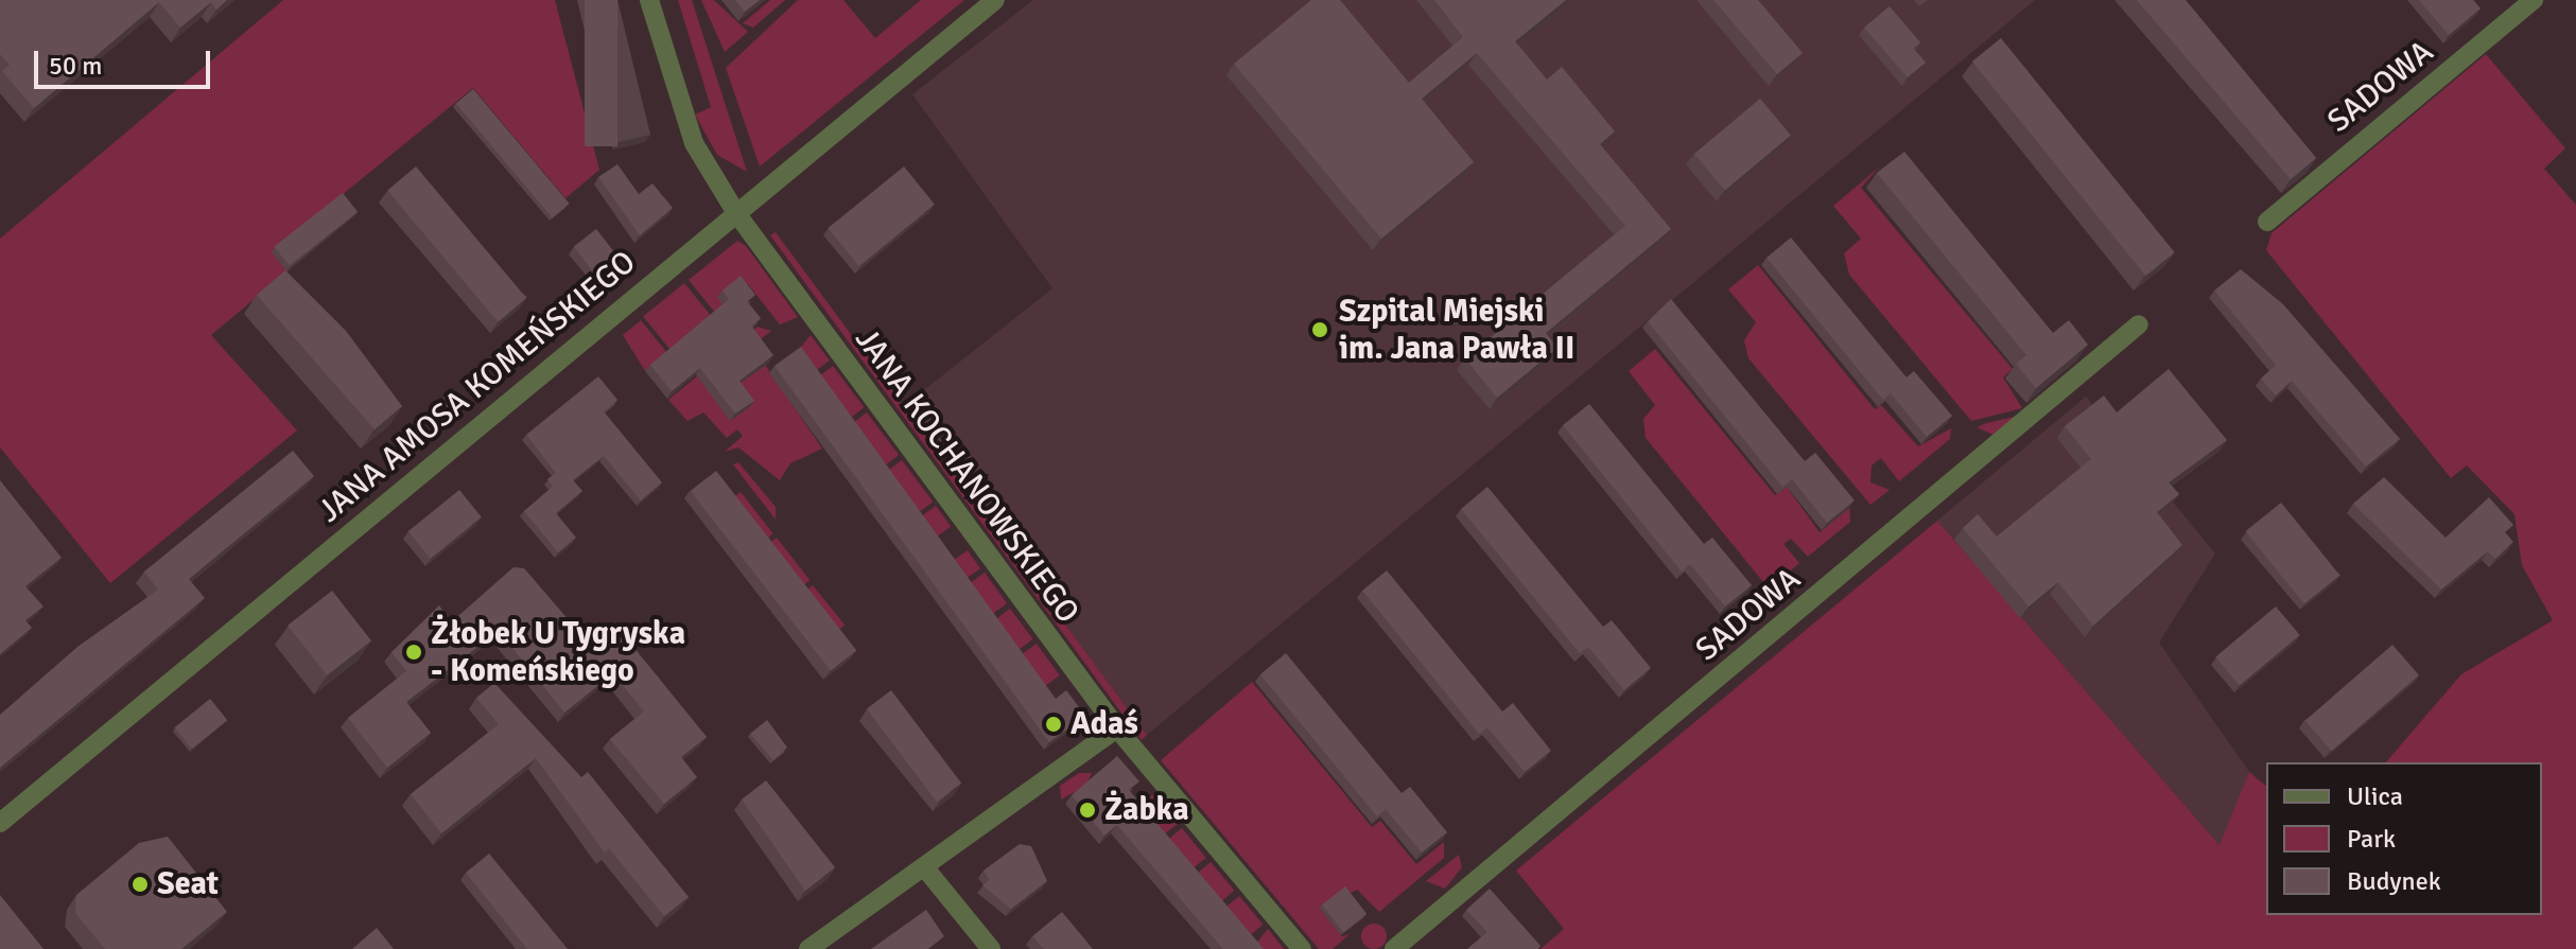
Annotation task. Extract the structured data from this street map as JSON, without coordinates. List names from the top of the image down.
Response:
{
  "streets": {
    "street": ["SADOWA", "JANA AMOSA KOMEŃSKIEGO", "JANA KOCHANOWSKIEGO"]
  },
  "crossings": [
    ["JANA AMOSA KOMEŃSKIEGO", "JANA KOCHANOWSKIEGO"]
  ],
  "places": [
    "Szpital Miejski im. Jana Pawła II",
    "Żłobek U Tygryska - Komeńskiego",
    "Adaś",
    "Żabka",
    "Seat"
  ],
  "legend": ["Ulica", "Park", "Budynek"],
  "scale_bar": "50 m"
}
